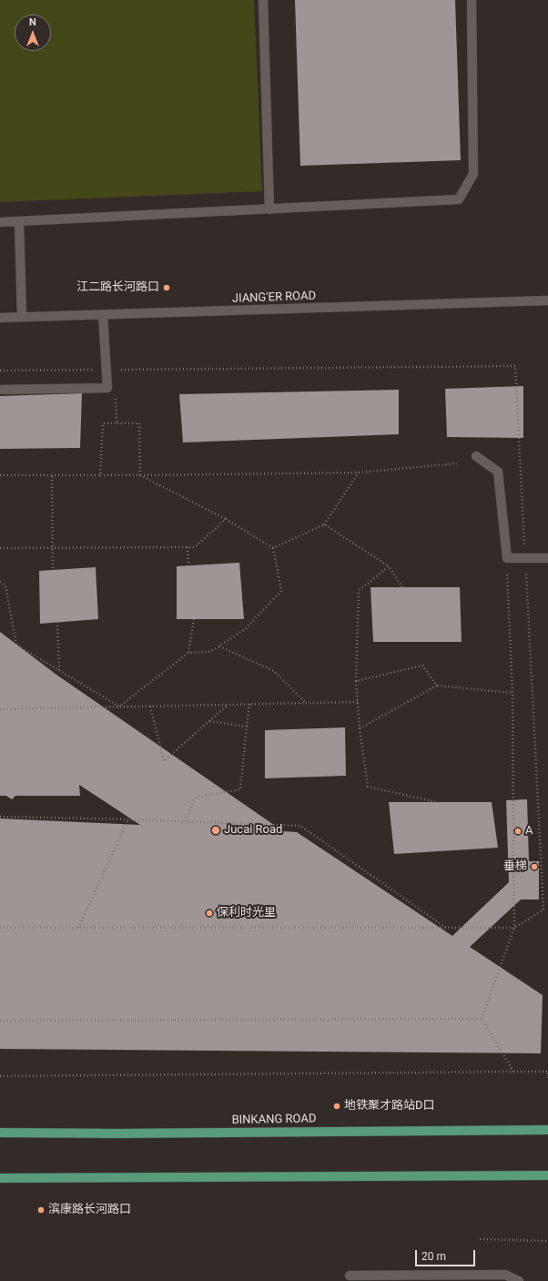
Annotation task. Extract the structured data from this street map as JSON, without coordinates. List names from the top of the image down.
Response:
{
  "streets": {
    "main road": ["BINKANG ROAD"],
    "street": ["JIANG'ER ROAD"]
  },
  "places": [
    "江二路长河路口",
    "Jucai Road",
    "A",
    "垂梯",
    "保利时光里",
    "地铁聚才路站D口",
    "滨康路长河路口"
  ],
  "scale_bar": "20 m",
  "north": "top"
}
